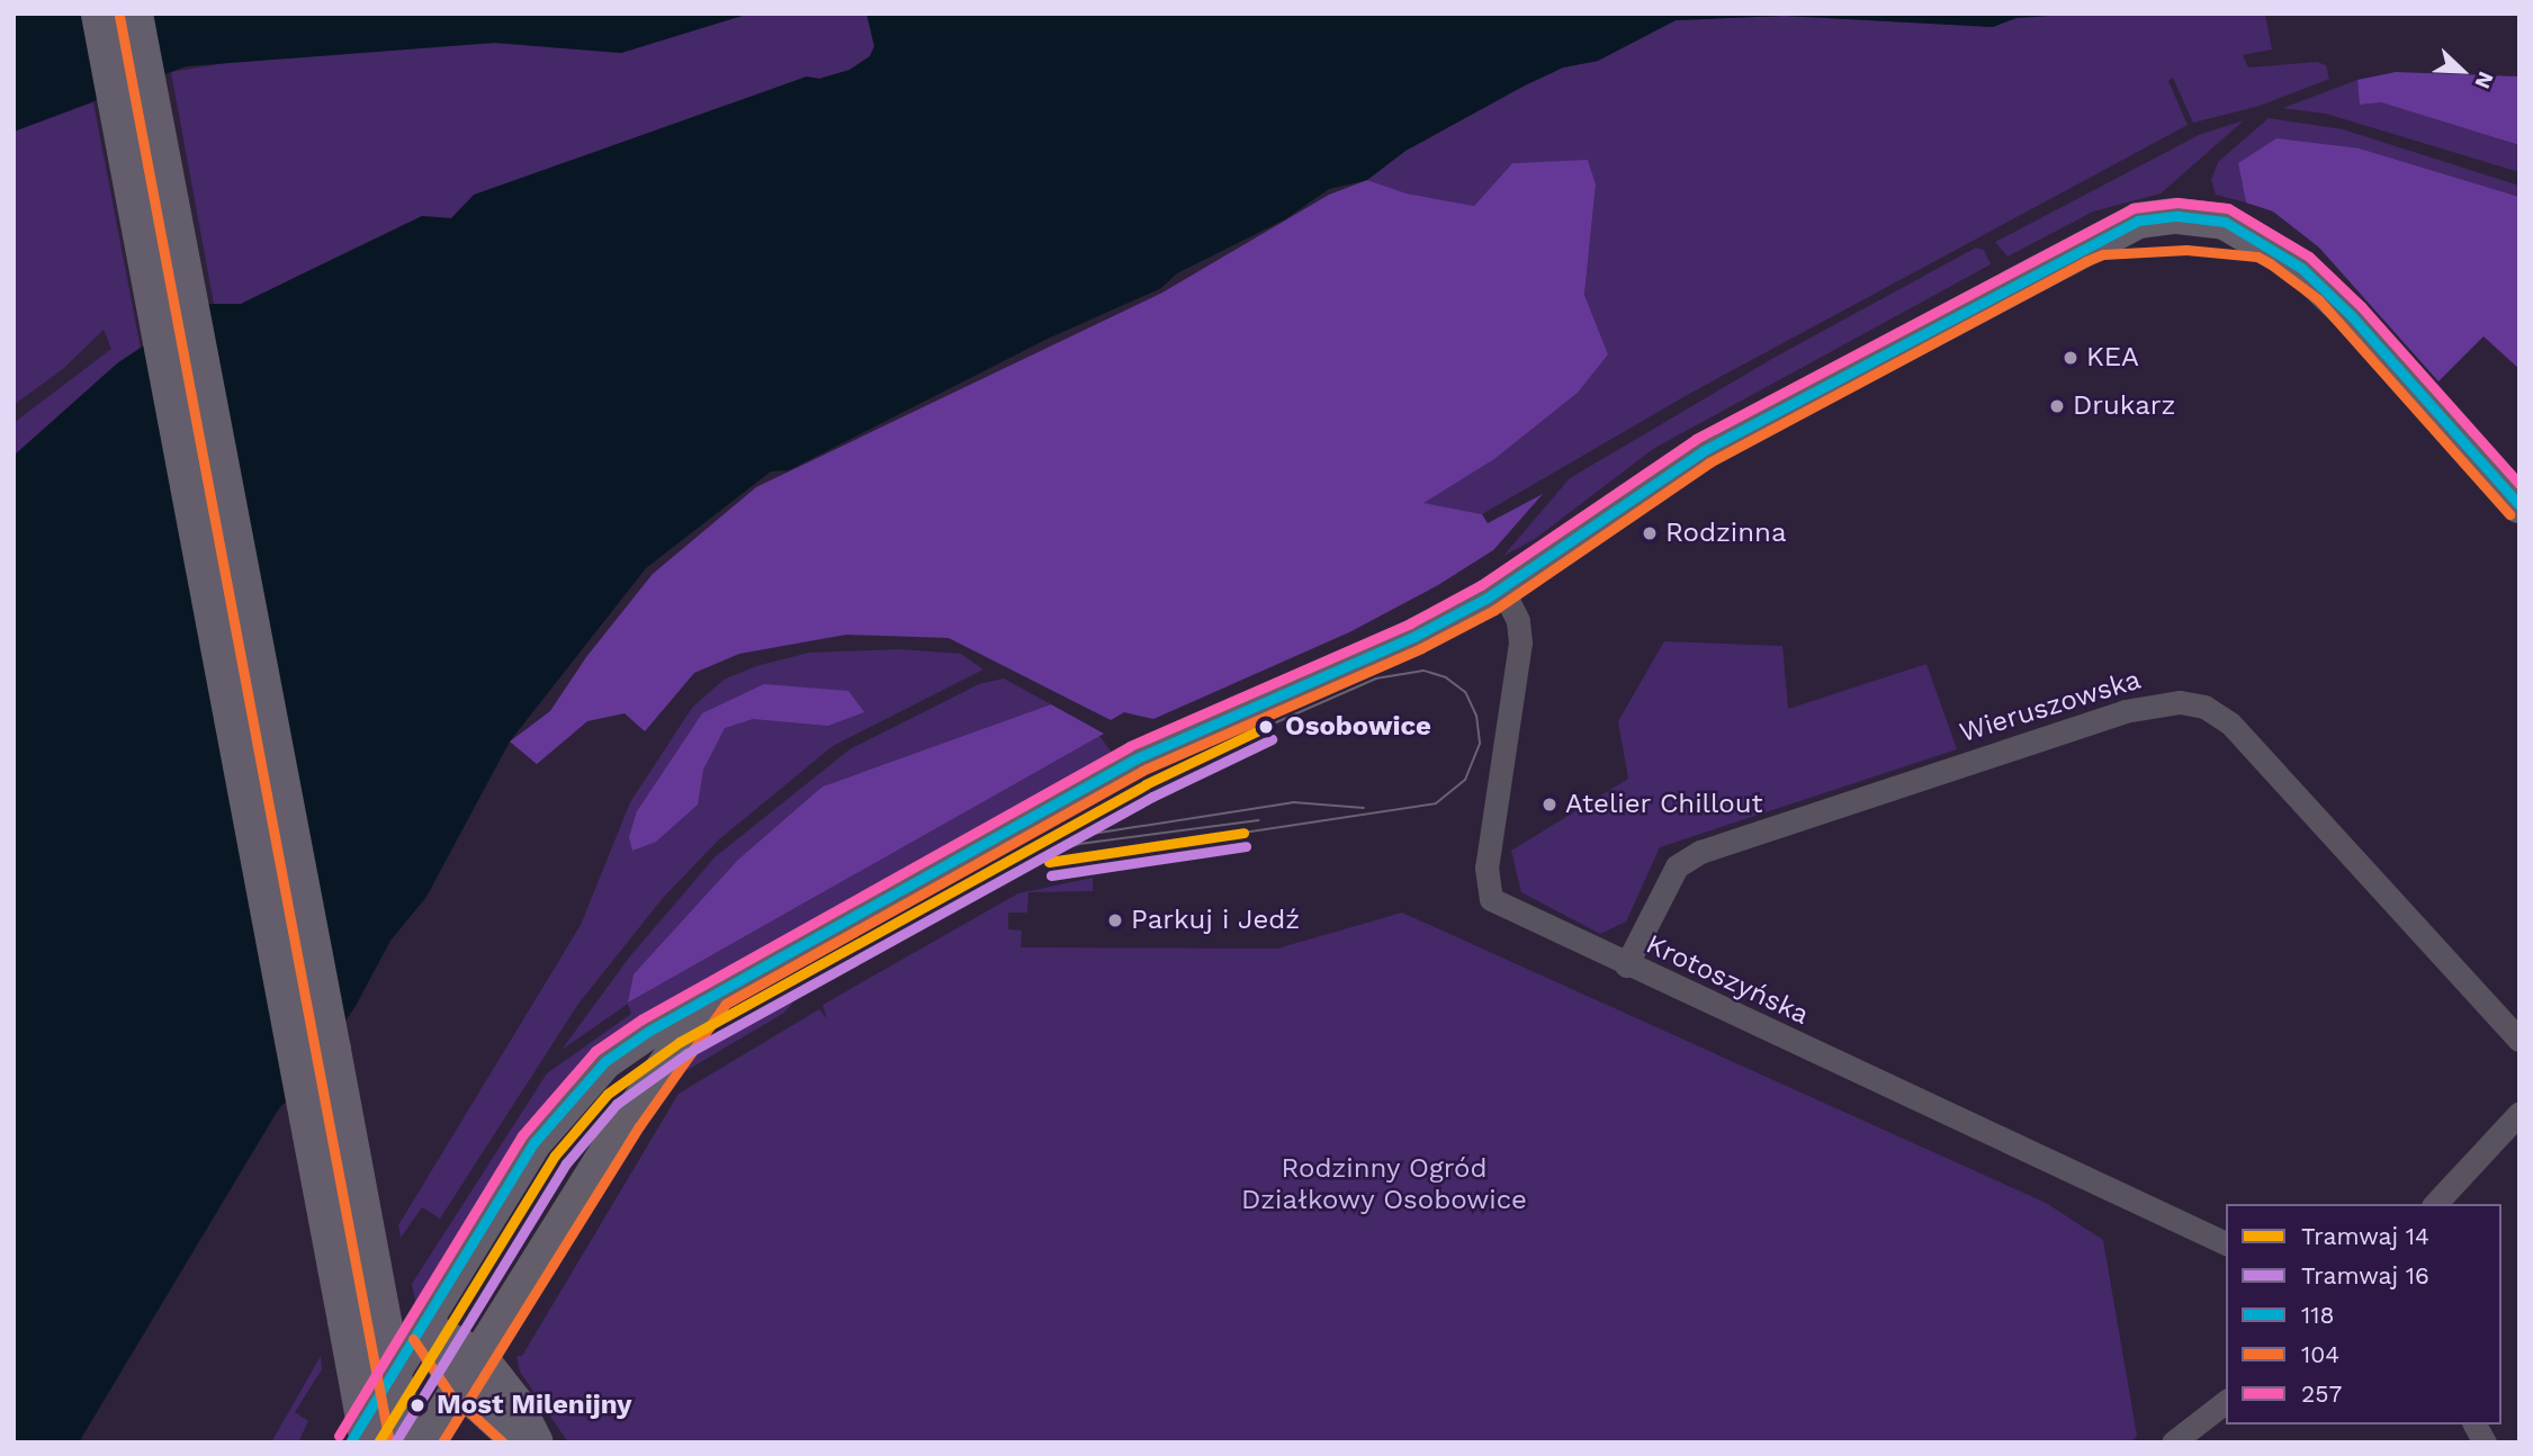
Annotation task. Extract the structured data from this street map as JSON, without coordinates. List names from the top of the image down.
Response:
{
  "streets": {
    "street": ["Wieruszowska", "Krotoszyńska"]
  },
  "crossings": [
    ["Wieruszowska", "Krotoszyńska"]
  ],
  "parks": ["Rodzinny Ogród Działkowy Osobowice"],
  "places": [
    "KEA",
    "Drukarz",
    "Rodzinna",
    "Osobowice",
    "Atelier Chillout",
    "Parkuj i Jedź",
    "Most Milenijny"
  ],
  "lines": [
    "transit line 104",
    "transit line 257",
    "transit line 118",
    "tram line 14",
    "tram line 16"
  ],
  "legend": [
    "Tramwaj 14",
    "Tramwaj 16",
    "118",
    "104",
    "257"
  ],
  "north": "bottom right"
}
